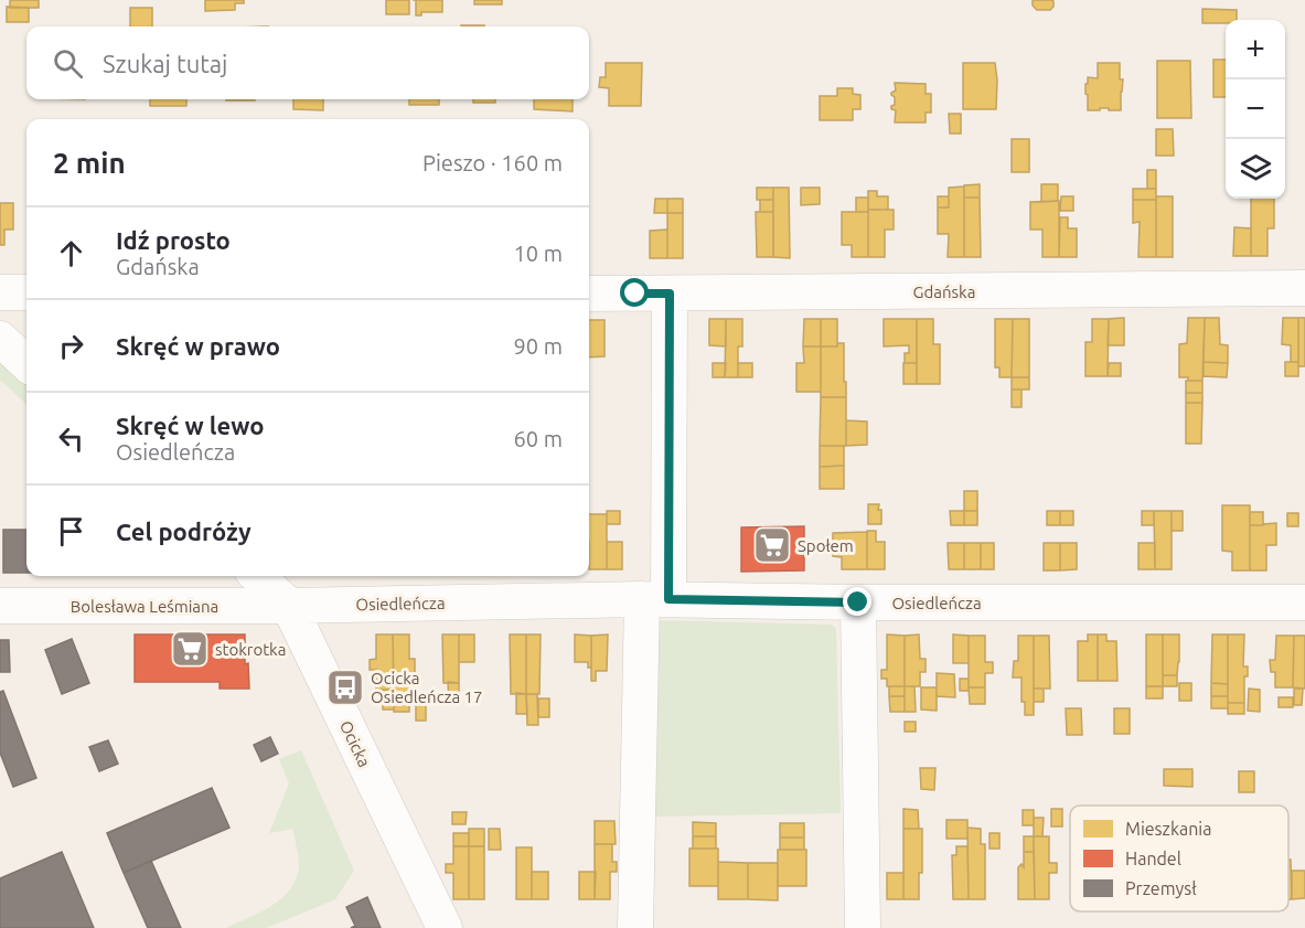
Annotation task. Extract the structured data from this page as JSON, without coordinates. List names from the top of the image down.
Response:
{
  "streets": {
    "street": [
      "Gdańska",
      "Osiedleńcza",
      "Bolesława Leśmiana",
      "Ocicka"
    ]
  },
  "crossings": [
    ["Osiedleńcza", "Bolesława Leśmiana"],
    ["Osiedleńcza", "Ocicka"],
    ["Bolesława Leśmiana", "Ocicka"]
  ],
  "places": {
    "supermarket": ["Społem", "stokrotka"],
    "bus stop": ["Ocicka Osiedleńcza 17"]
  },
  "legend": ["Mieszkania", "Handel", "Przemysł"],
  "page": {
    "map_buttons": ["+", "−"],
    "search": "Szukaj tutaj",
    "heading": ["2 min", "Pieszo · 160 m"],
    "list": [
      ["Idź prosto", "Gdańska", "10 m"],
      ["Skręć w prawo", "90 m"],
      ["Skręć w lewo", "Osiedleńcza", "60 m"],
      "Cel podróży"
    ]
  }
}
